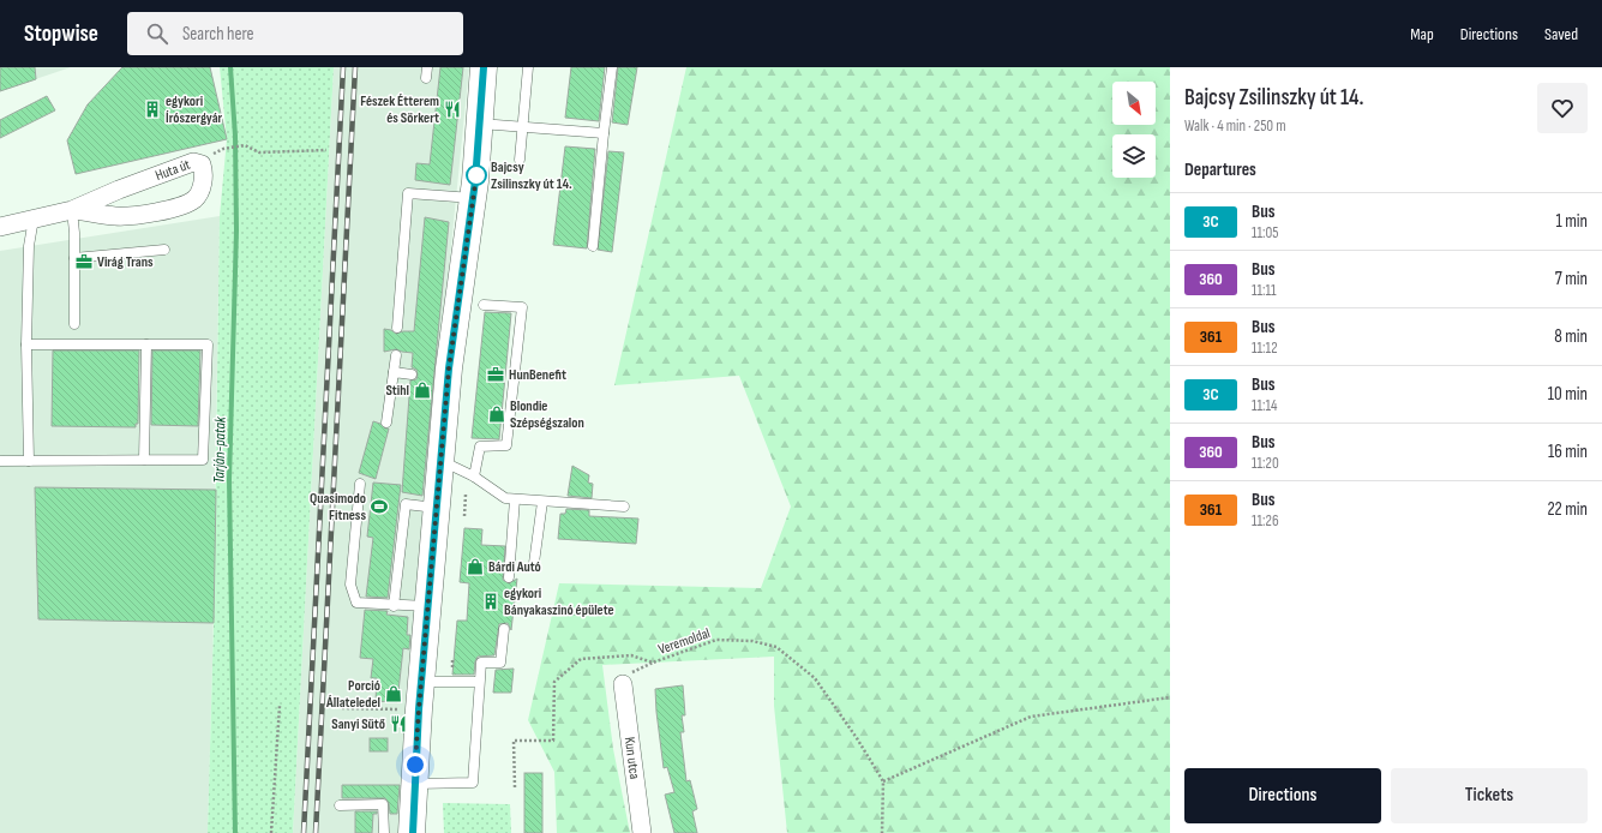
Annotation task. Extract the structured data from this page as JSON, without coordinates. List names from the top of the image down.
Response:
{
  "streets": {
    "street": ["Huta út", "Kun utca"],
    "path": ["Veremoldal"]
  },
  "water": ["Tarján-patak"],
  "places": {
    "building": ["egykori Írószergyár", "egykori Bányakaszinó épülete"],
    "restaurant": ["Fészek Étterem és Sörkert", "Sanyi Sütő"],
    "other": ["Bajcsy Zsilinszky út 14."],
    "office": ["Virág Trans", "HunBenefit"],
    "shop": [
      "Stihl",
      "Blondie Szépségszalon",
      "Bárdi Autó",
      "Porció Állateledel"
    ],
    "sports": ["Quasimodo Fitness"]
  },
  "lines": ["bus line 3C"],
  "north": "bottom right",
  "page": {
    "header": "Stopwise",
    "search": "Search here",
    "nav": ["Map", "Directions", "Saved"],
    "heading": [
      ["Bajcsy Zsilinszky út 14.", "Walk · 4 min · 250 m"],
      "Departures"
    ],
    "list": [
      {
        "mark": "3C",
        "name": "Bus",
        "note": "11:05",
        "value": "1 min"
      },
      {
        "mark": "360",
        "name": "Bus",
        "note": "11:11",
        "value": "7 min"
      },
      {
        "mark": "361",
        "name": "Bus",
        "note": "11:12",
        "value": "8 min"
      },
      {
        "mark": "3C",
        "name": "Bus",
        "note": "11:14",
        "value": "10 min"
      },
      {
        "mark": "360",
        "name": "Bus",
        "note": "11:20",
        "value": "16 min"
      },
      {
        "mark": "361",
        "name": "Bus",
        "note": "11:26",
        "value": "22 min"
      }
    ],
    "buttons": ["Directions", "Tickets"]
  }
}
